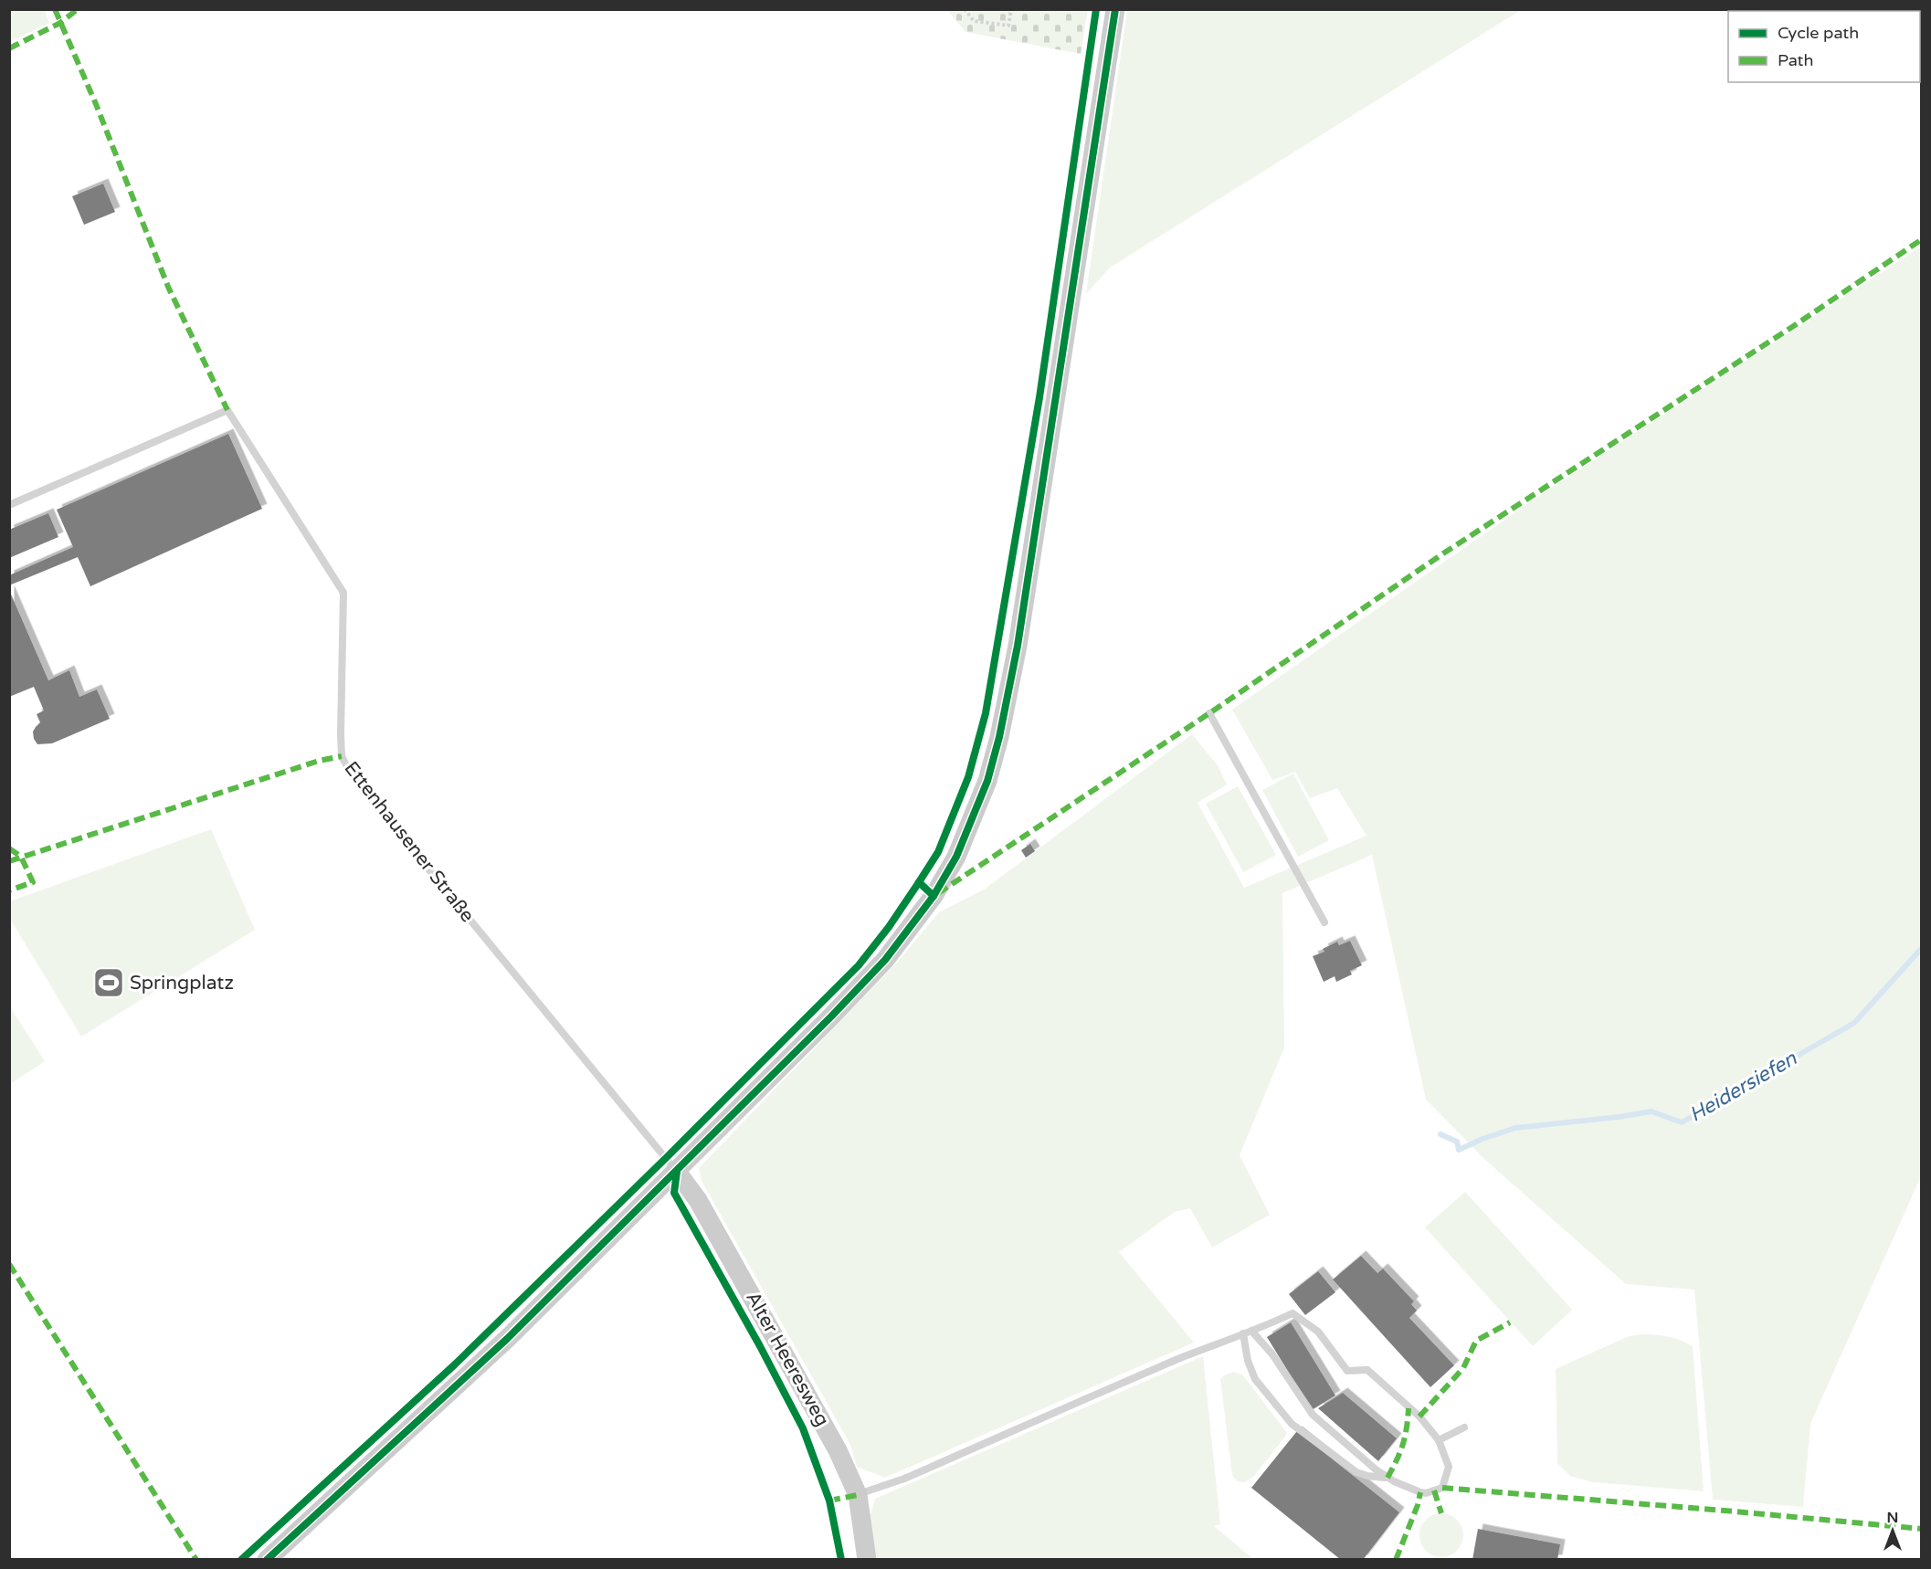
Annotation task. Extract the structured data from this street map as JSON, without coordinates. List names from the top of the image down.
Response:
{
  "streets": {
    "street": ["Alter Heeresweg"],
    "lane": ["Ettenhausener Straße"]
  },
  "crossings": [
    ["Ettenhausener Straße", "Alter Heeresweg"]
  ],
  "water": ["Heidersiefen"],
  "places": {
    "sports": ["Springplatz"]
  },
  "legend": ["Cycle path", "Path"],
  "north": "top"
}
